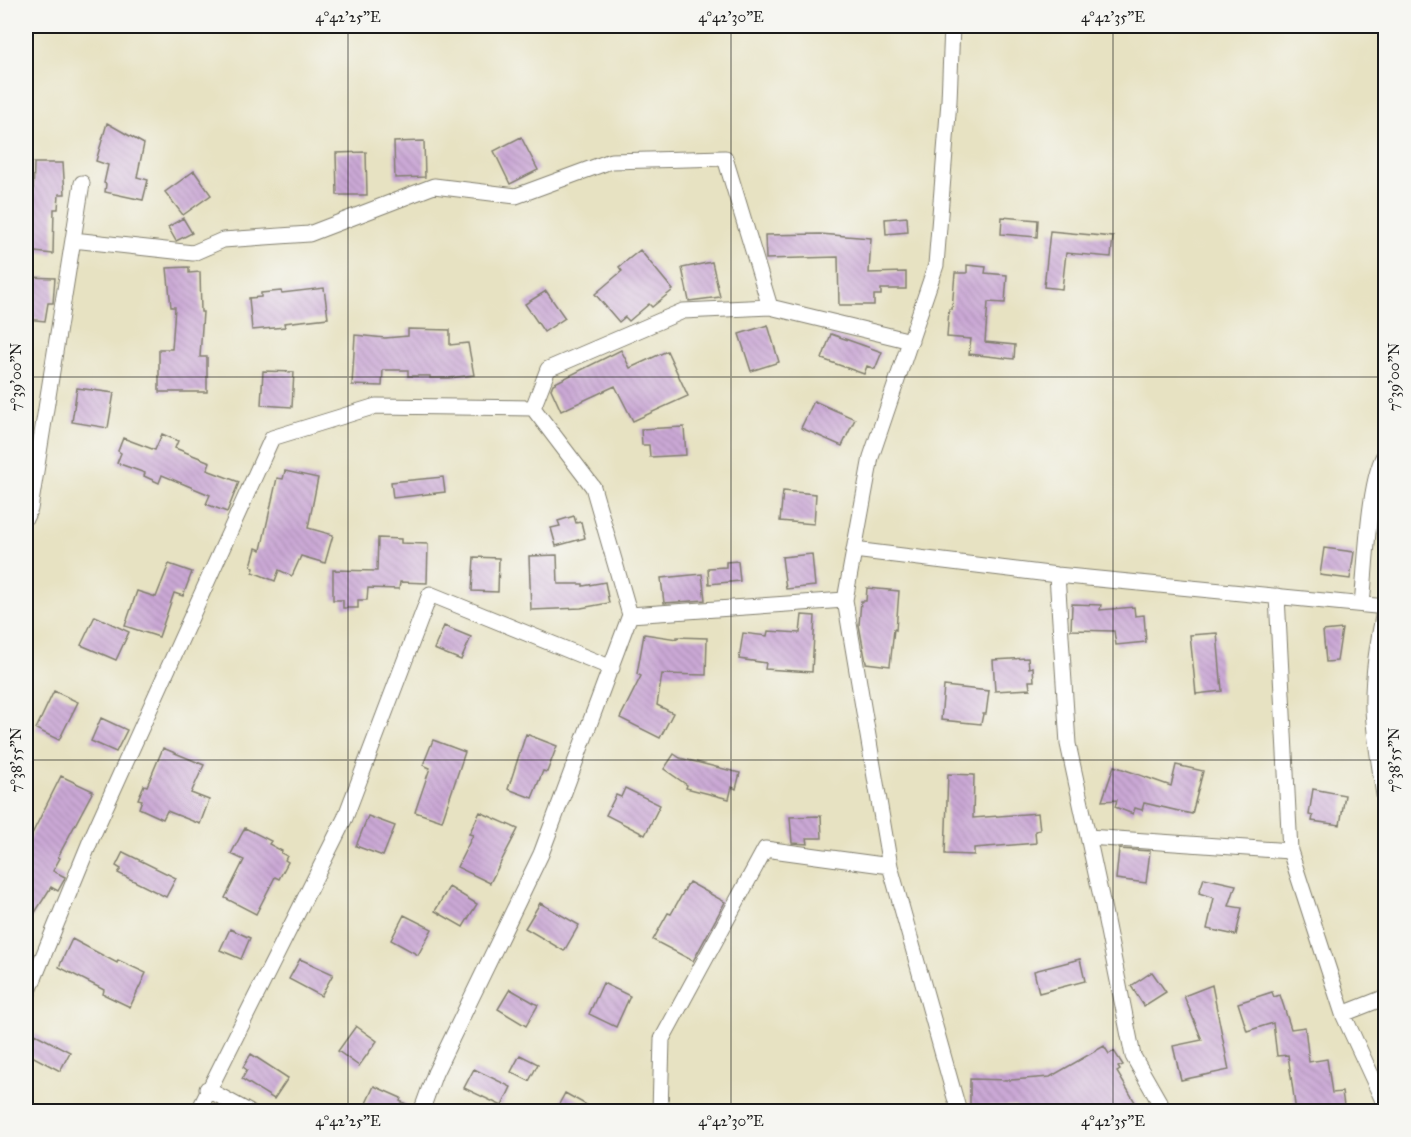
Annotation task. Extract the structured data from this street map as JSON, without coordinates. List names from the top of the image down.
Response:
{
  "coordinates": [
    "4°42'25\"E",
    "4°42'30\"E",
    "4°42'35\"E",
    "7°39'00\"N",
    "7°38'55\"N"
  ]
}
